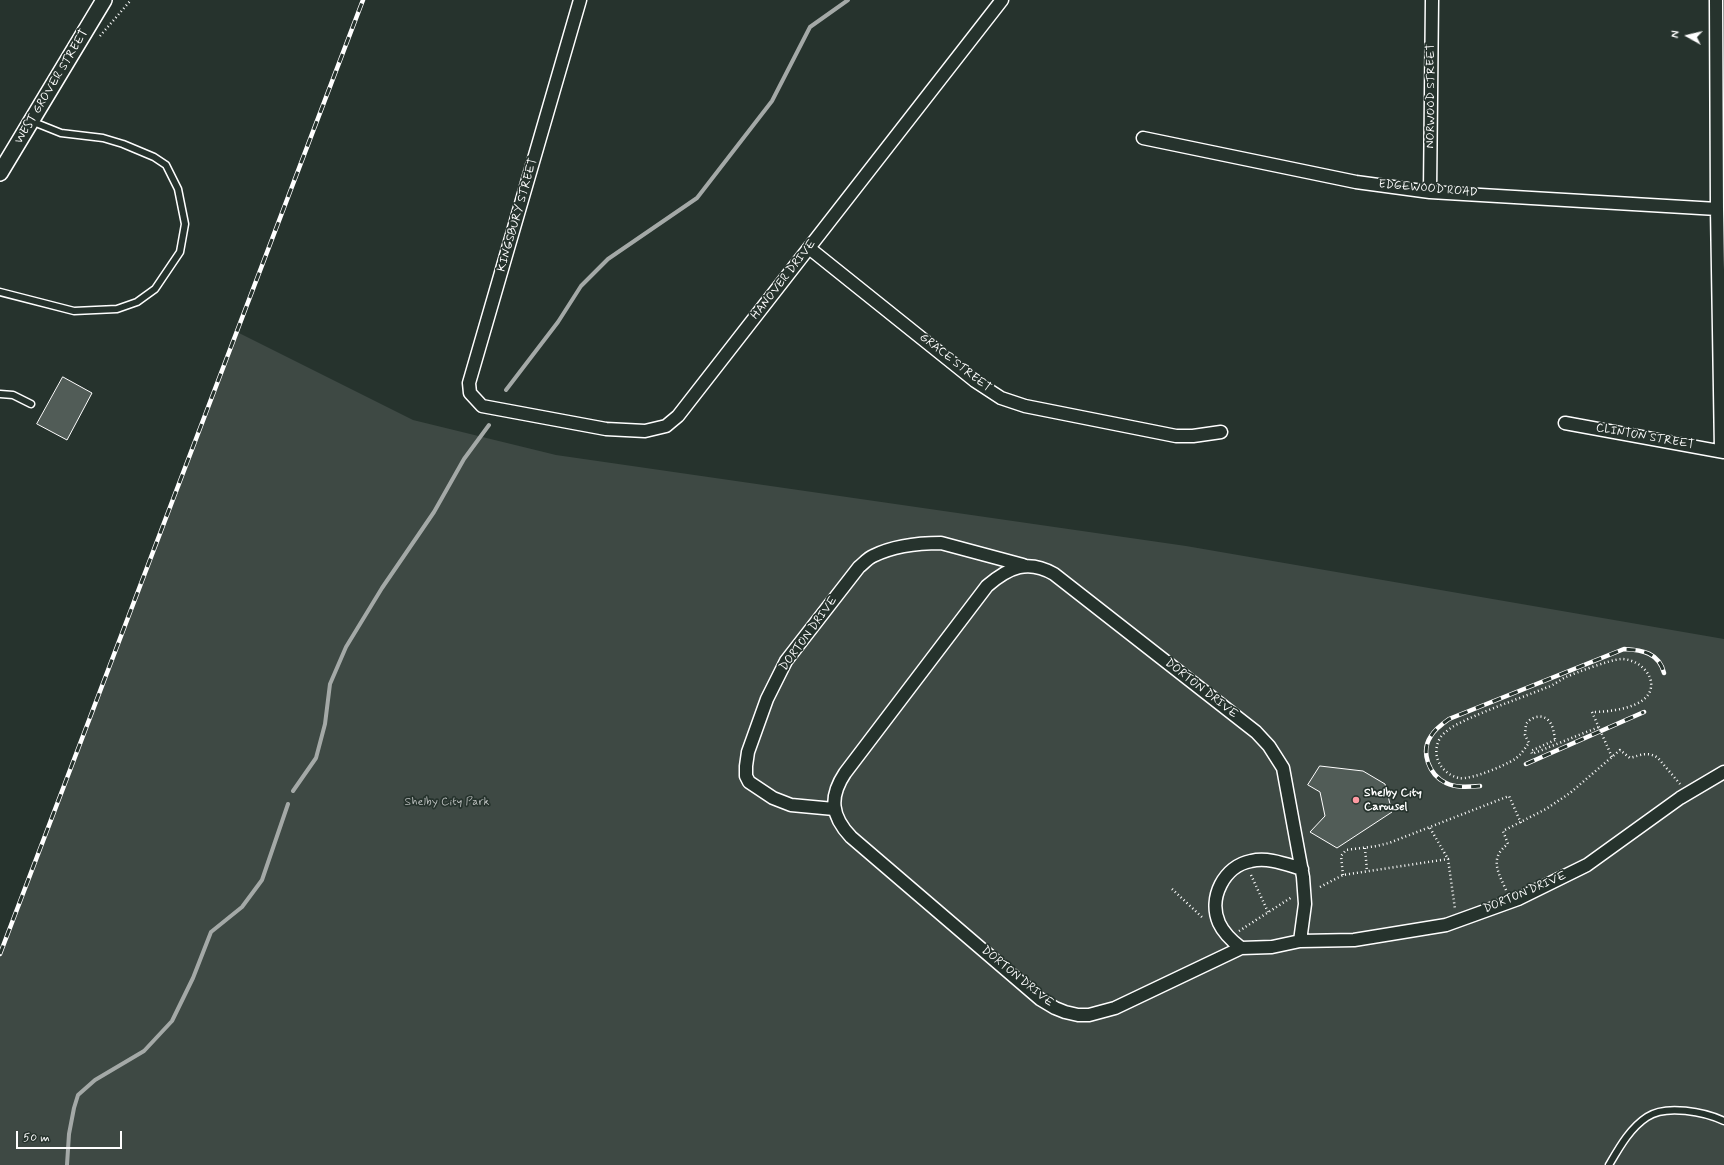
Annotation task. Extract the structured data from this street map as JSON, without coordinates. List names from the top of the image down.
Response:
{
  "streets": {
    "street": [
      "WEST GROVER STREET",
      "NORWOOD STREET",
      "EDGEWOOD ROAD",
      "KINGSBURY STREET",
      "HANOVER DRIVE",
      "GRACE STREET",
      "CLINTON STREET",
      "DORTON DRIVE"
    ]
  },
  "crossings": [
    ["NORWOOD STREET", "EDGEWOOD ROAD"],
    ["KINGSBURY STREET", "HANOVER DRIVE"],
    ["HANOVER DRIVE", "GRACE STREET"]
  ],
  "parks": ["Shelby City Park"],
  "places": ["Shelby City Carousel"],
  "scale_bar": "50 m",
  "north": "left"
}
